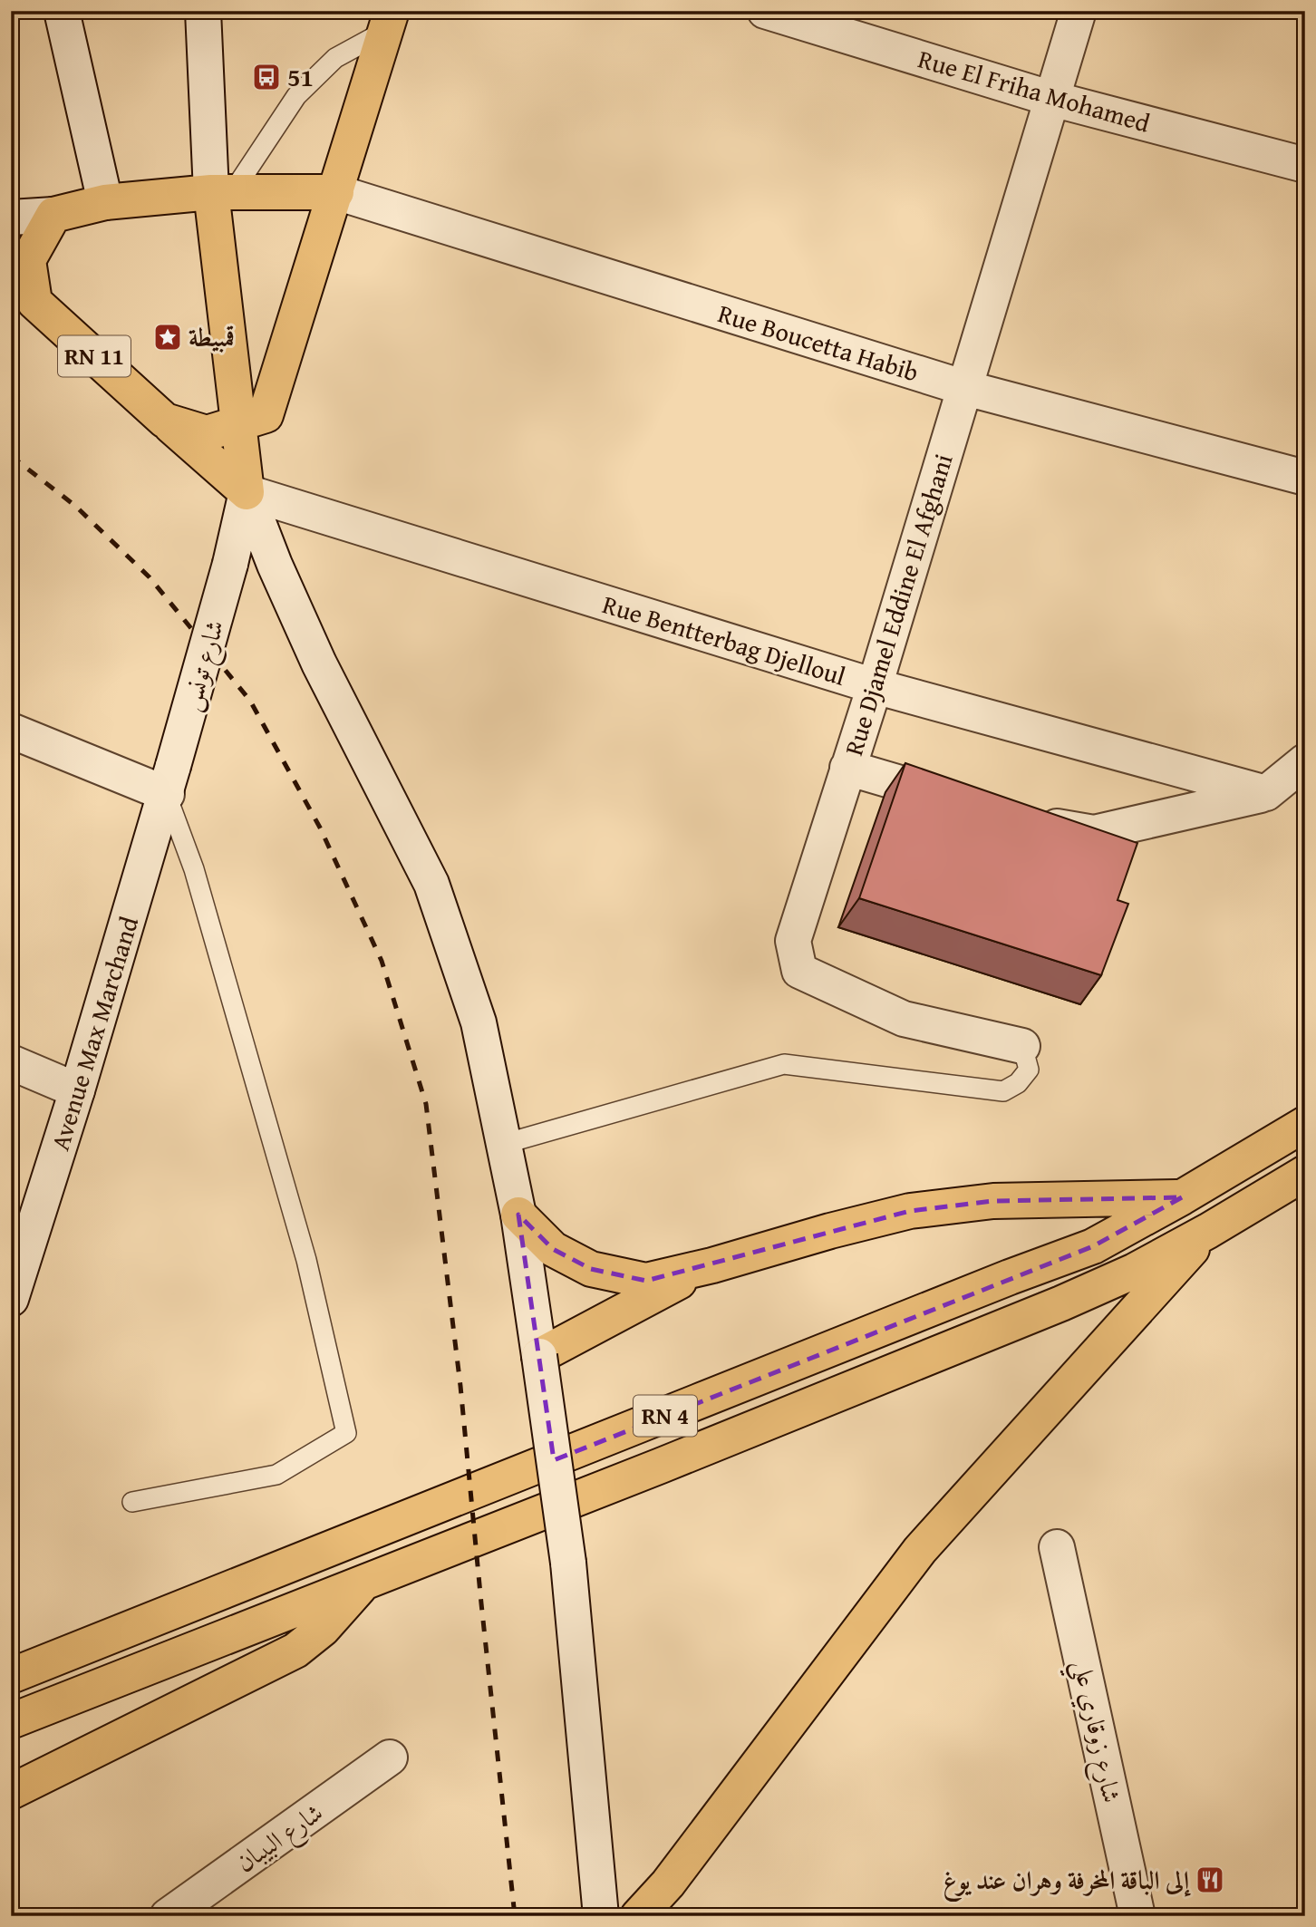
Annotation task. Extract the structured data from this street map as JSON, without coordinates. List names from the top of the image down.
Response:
{
  "streets": {
    "main road": ["RN 11", "RN 4"],
    "street": [
      "Rue El Friha Mohamed",
      "Rue Boucetta Habib",
      "Rue Djamel Eddine El Afghani",
      "Rue Bentterbag Djelloul",
      "شارع تونس",
      "Avenue Max Marchand",
      "شارع زوقاري علي",
      "شارع البيبان"
    ]
  },
  "crossings": [
    ["Rue El Friha Mohamed", "Rue Djamel Eddine El Afghani"],
    ["Rue Boucetta Habib", "Rue Djamel Eddine El Afghani"],
    ["RN 11", "Rue Bentterbag Djelloul"],
    ["RN 11", "شارع تونس"],
    ["Rue Djamel Eddine El Afghani", "Rue Bentterbag Djelloul"],
    ["Rue Bentterbag Djelloul", "شارع تونس"],
    ["شارع تونس", "Avenue Max Marchand"]
  ],
  "places": {
    "bus stop": ["51"],
    "place": ["قمبيطة"],
    "restaurant": ["إلى الباقة المخرفة وهران عند يوغ"]
  }
}
